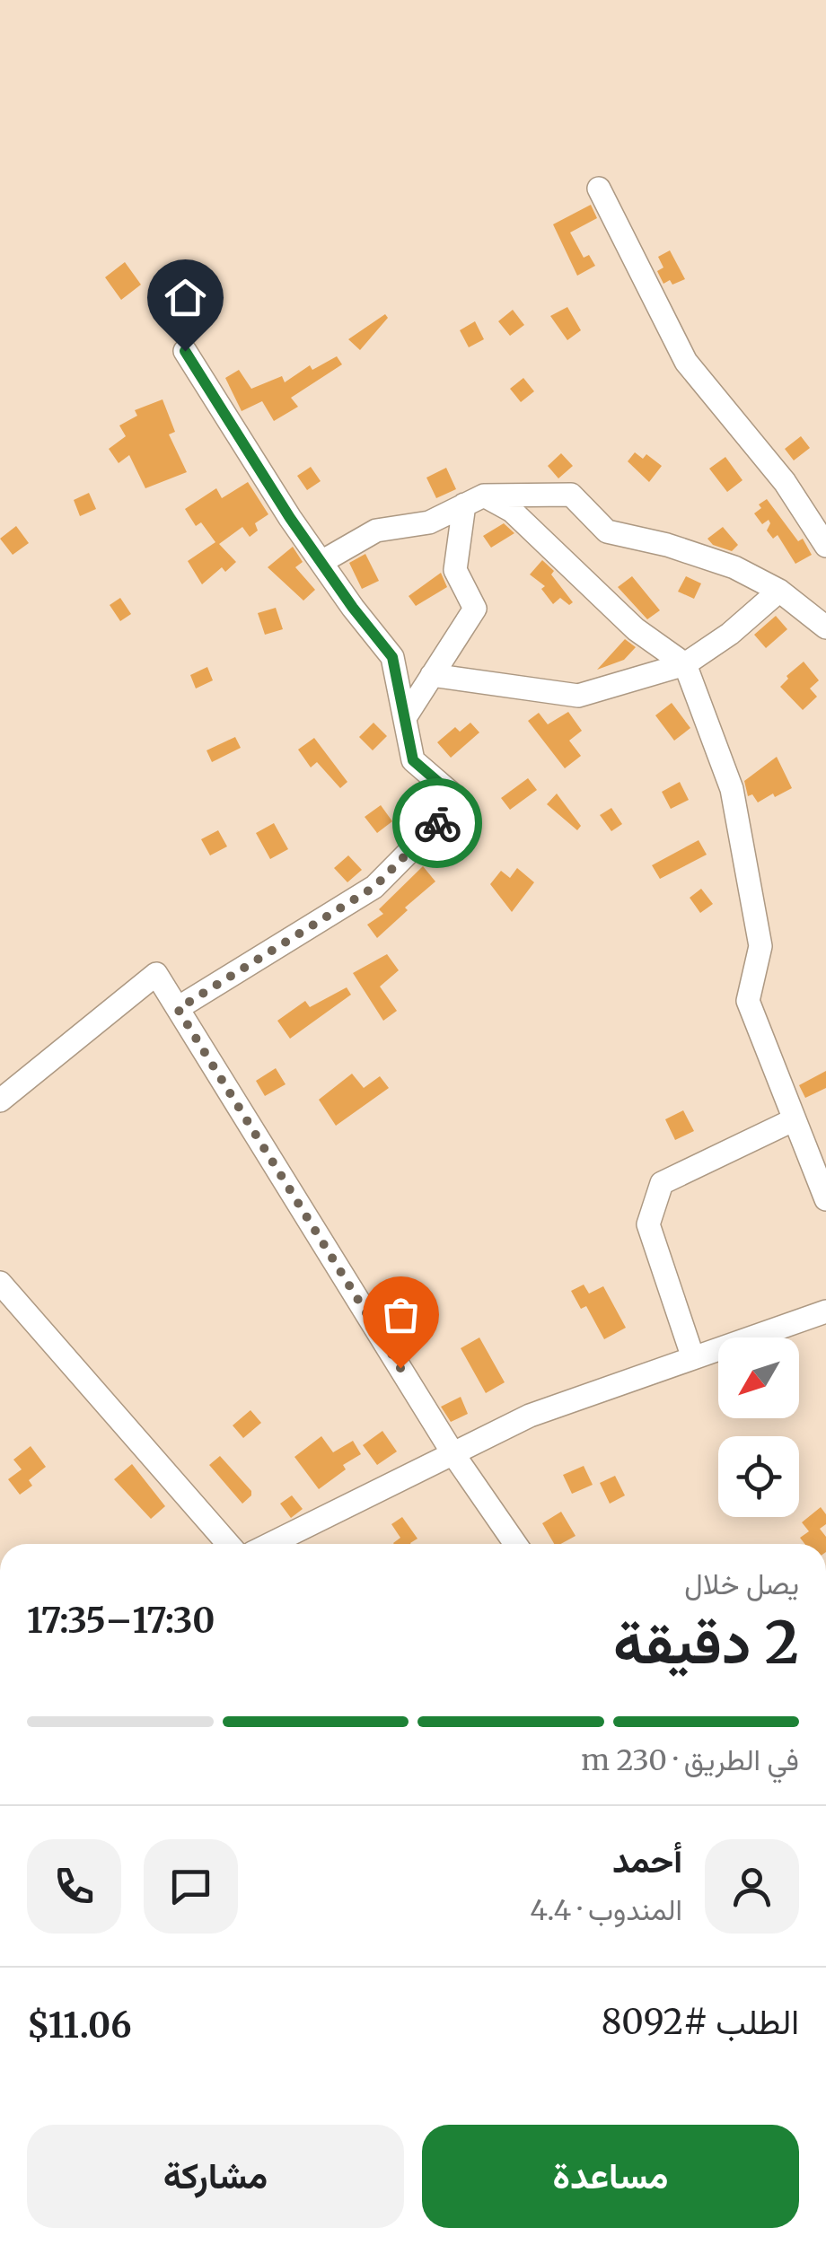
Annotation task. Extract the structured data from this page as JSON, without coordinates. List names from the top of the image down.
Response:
{
  "north": "bottom left",
  "page": {
    "heading": ["2 دقيقة", "يصل خلال", "17:30–17:35"],
    "panel": [
      "أحمد",
      "المندوب · 4.4",
      "الطلب #8092",
      "$11.06"
    ],
    "bar": "في الطريق · 230 m",
    "buttons": ["مساعدة", "مشاركة"]
  }
}
